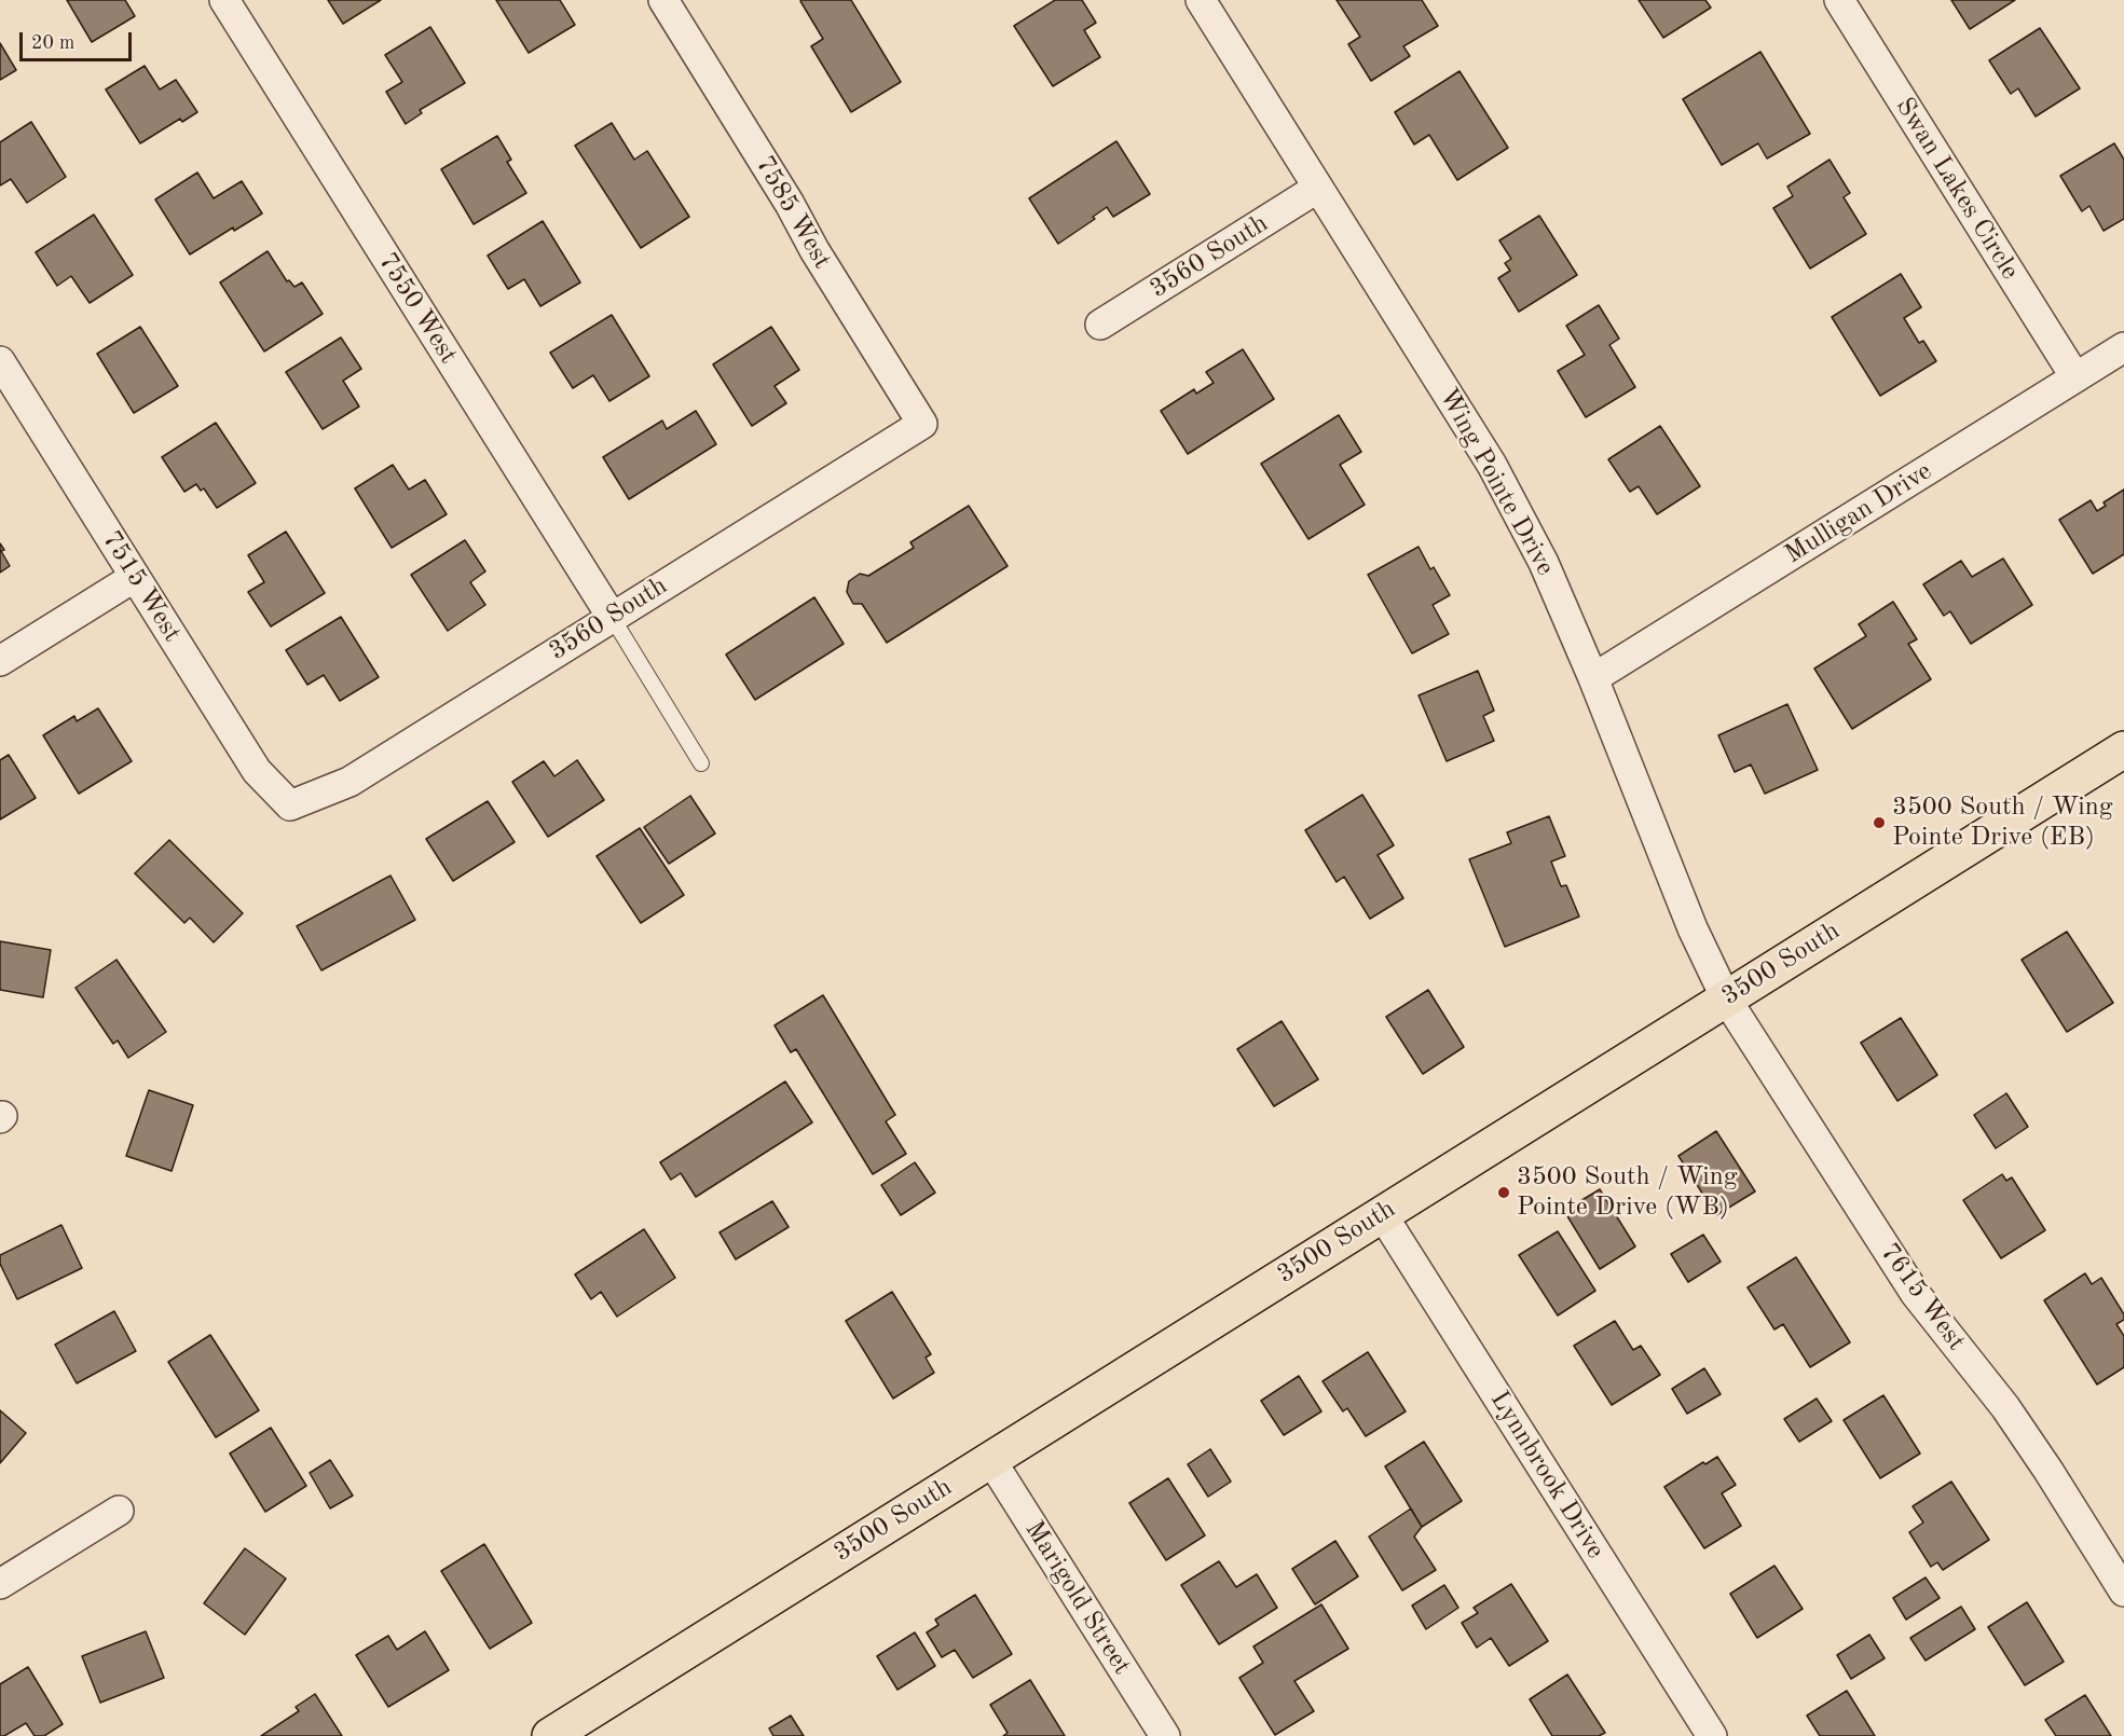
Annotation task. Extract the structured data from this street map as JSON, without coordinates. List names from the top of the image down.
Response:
{
  "streets": {
    "main road": ["3500 South"],
    "street": [
      "Swan Lakes Circle",
      "7585 West",
      "3560 South",
      "7550 West",
      "Wing Pointe Drive",
      "Mulligan Drive",
      "7515 West",
      "7615 West",
      "Lynnbrook Drive",
      "Marigold Street"
    ]
  },
  "crossings": [
    ["Swan Lakes Circle", "Mulligan Drive"],
    ["7585 West", "3560 South"],
    ["3560 South", "7550 West"],
    ["3560 South", "Wing Pointe Drive"],
    ["3560 South", "7515 West"],
    ["Wing Pointe Drive", "Mulligan Drive"],
    ["Wing Pointe Drive", "3500 South"],
    ["Wing Pointe Drive", "7615 West"],
    ["3500 South", "7615 West"],
    ["3500 South", "Lynnbrook Drive"],
    ["3500 South", "Marigold Street"]
  ],
  "places": ["3500 South / Wing Pointe Drive (EB)", "3500 South / Wing Pointe Drive (WB)"],
  "scale_bar": "20 m"
}
